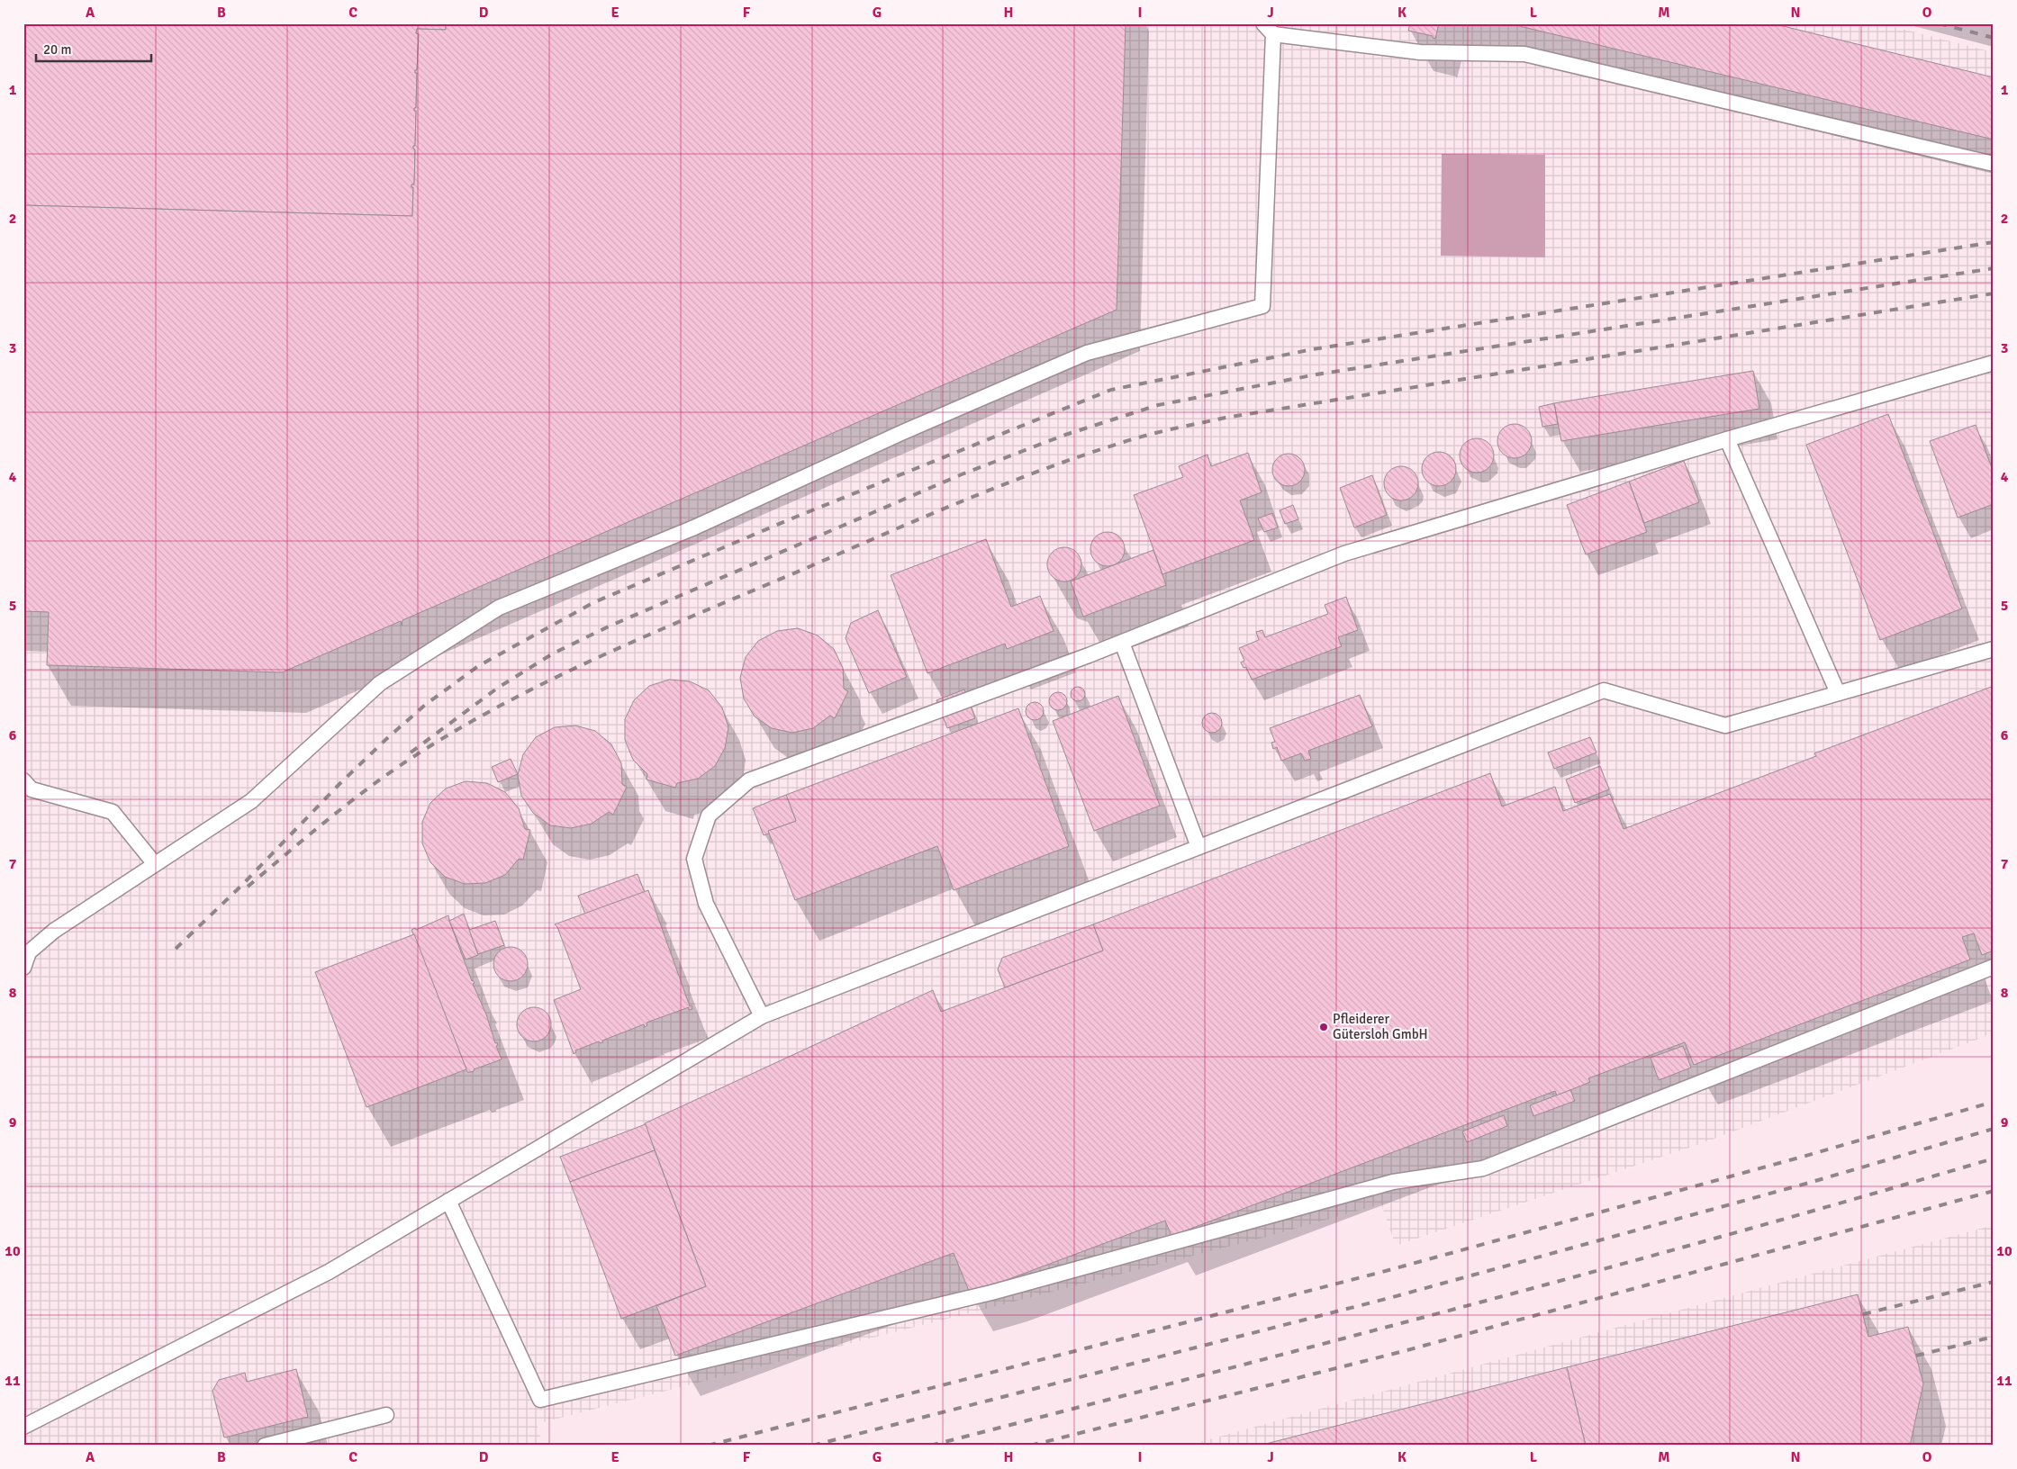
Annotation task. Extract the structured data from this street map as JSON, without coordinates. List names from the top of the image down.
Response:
{
  "places": ["Pfleiderer Gütersloh GmbH"],
  "scale_bar": "20 m",
  "grid": {
    "columns": [
      "A",
      "B",
      "C",
      "D",
      "E",
      "F",
      "G",
      "H",
      "I",
      "J",
      "K",
      "L",
      "M",
      "N",
      "O"
    ],
    "rows": [
      "1",
      "2",
      "3",
      "4",
      "5",
      "6",
      "7",
      "8",
      "9",
      "10",
      "11"
    ]
  }
}
